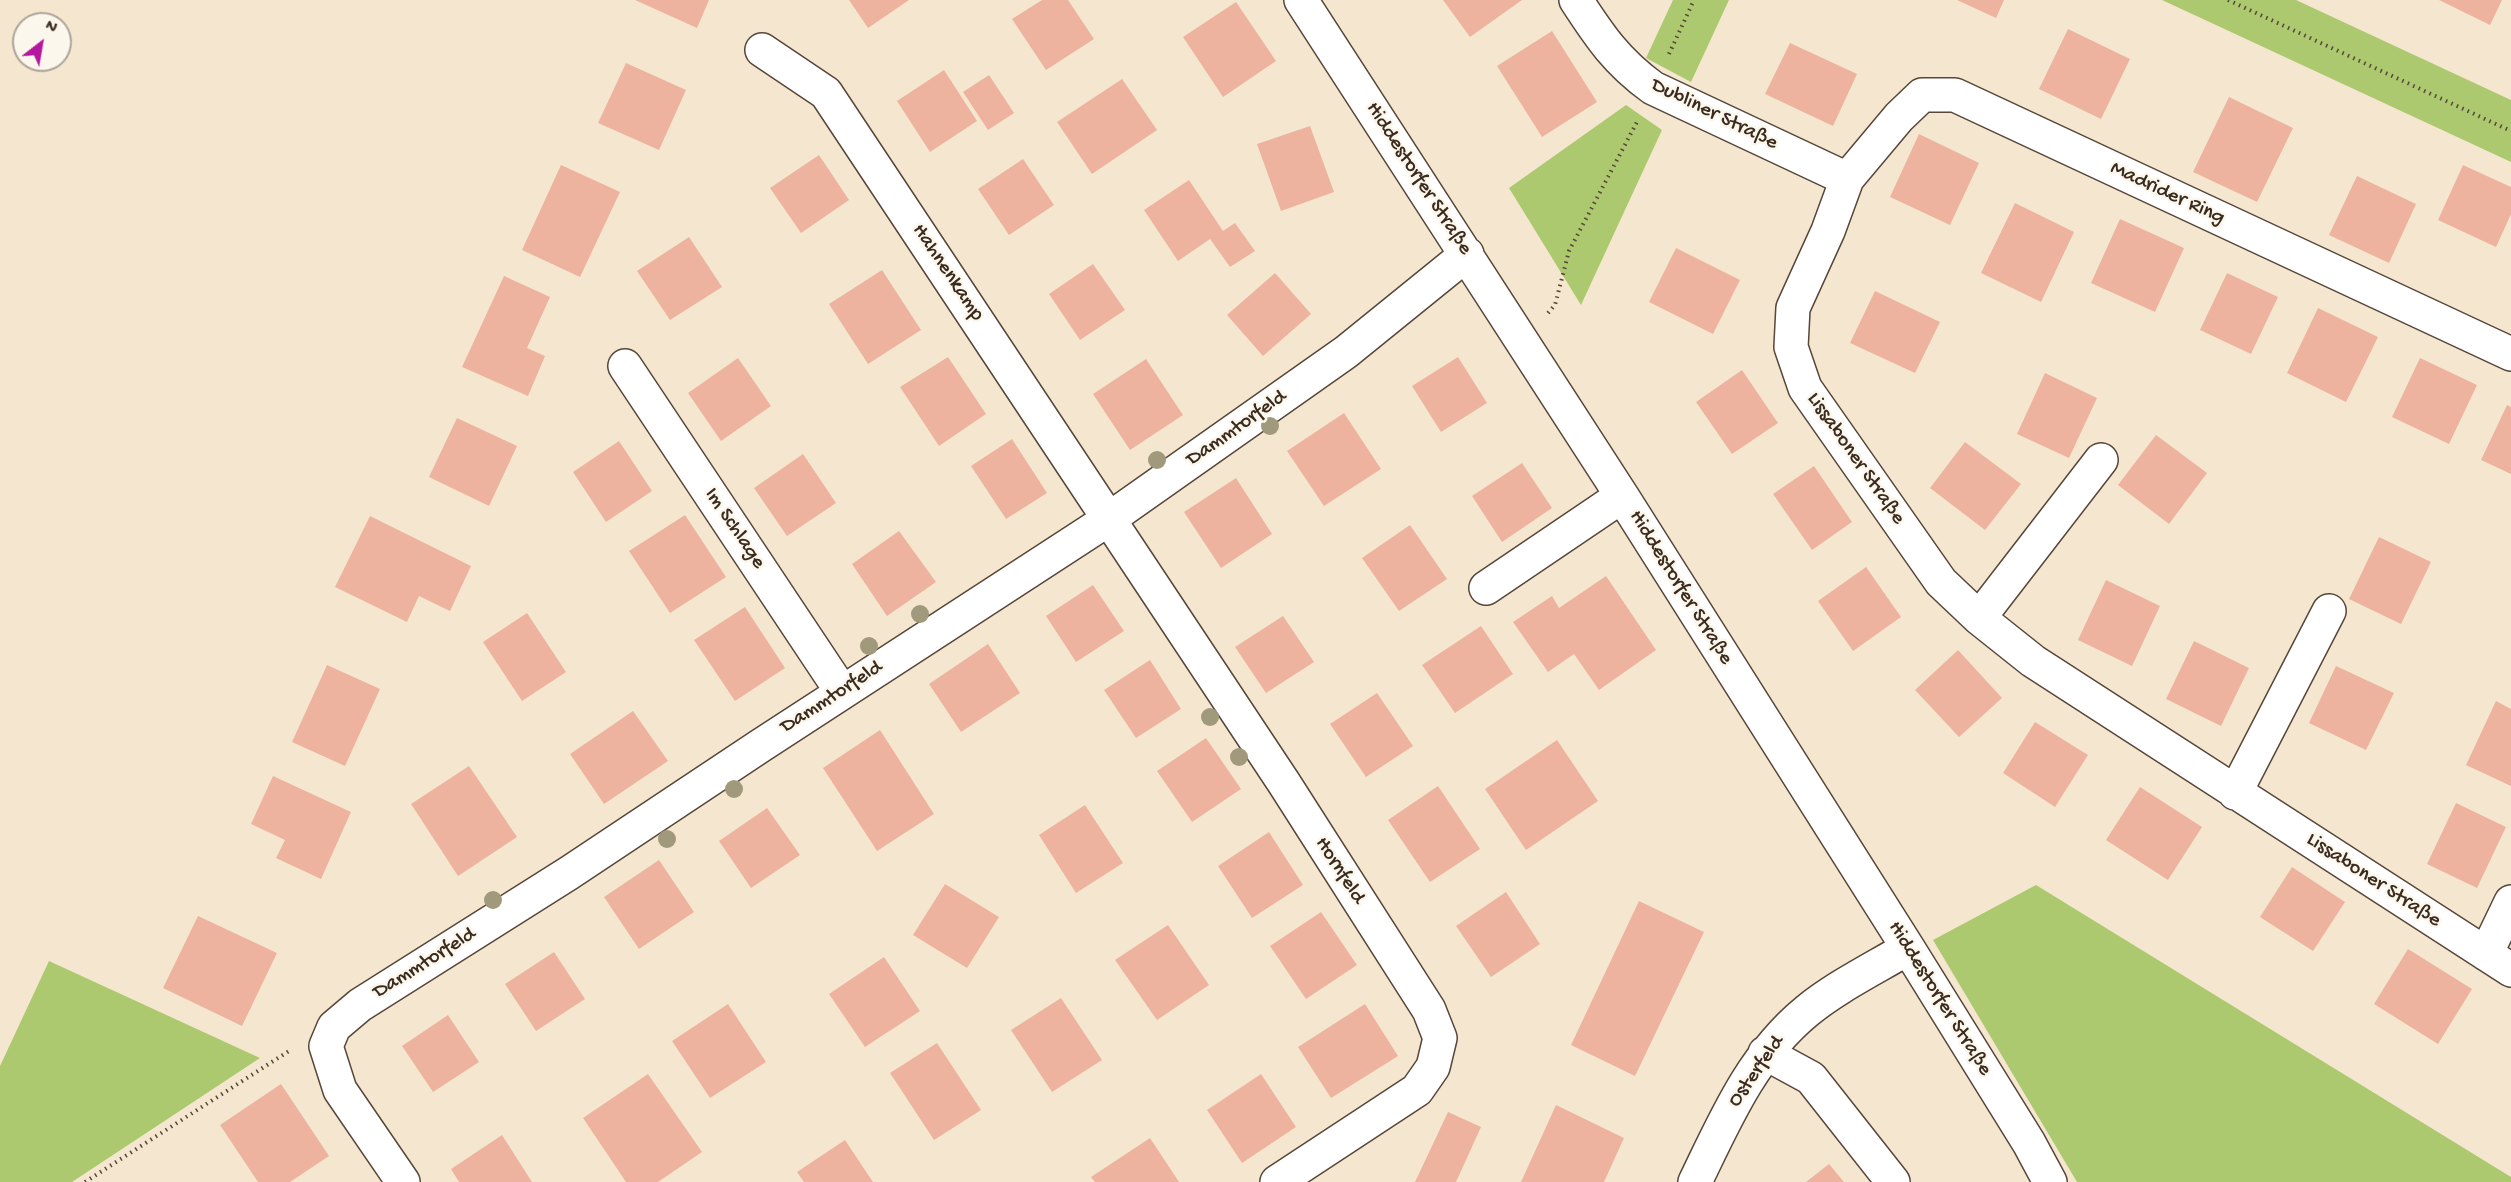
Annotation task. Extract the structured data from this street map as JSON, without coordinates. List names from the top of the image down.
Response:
{
  "streets": {
    "street": [
      "Dubliner Straße",
      "Hiddestorfer Straße",
      "Madrider Ring",
      "Hahnenkamp",
      "Dammtorfeld",
      "Lissaboner Straße",
      "Im Schlage",
      "Hornfeld",
      "Osterfeld"
    ]
  },
  "crossings": [
    ["Dubliner Straße", "Madrider Ring"],
    ["Dubliner Straße", "Lissaboner Straße"],
    ["Hiddestorfer Straße", "Dammtorfeld"],
    ["Hiddestorfer Straße", "Osterfeld"],
    ["Madrider Ring", "Lissaboner Straße"],
    ["Hahnenkamp", "Dammtorfeld"],
    ["Hahnenkamp", "Hornfeld"],
    ["Dammtorfeld", "Im Schlage"],
    ["Dammtorfeld", "Hornfeld"]
  ],
  "north": "top right"
}
